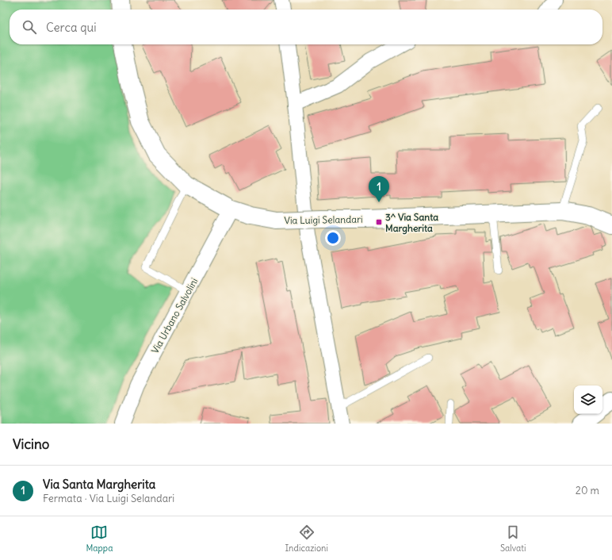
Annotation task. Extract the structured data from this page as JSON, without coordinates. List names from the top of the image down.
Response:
{
  "streets": {
    "street": ["Via Luigi Selandari", "Via Urbano Salvolini"]
  },
  "crossings": [
    ["Via Luigi Selandari", "Via Urbano Salvolini"]
  ],
  "places": {
    "transit": ["3^ Via Santa Margherita"]
  },
  "page": {
    "search": "Cerca qui",
    "pins": "1",
    "heading": "Vicino",
    "list": [
      {
        "mark": "1",
        "name": "Via Santa Margherita",
        "note": "Fermata · Via Luigi Selandari",
        "value": "20 m"
      }
    ],
    "nav": ["Mappa", "Indicazioni", "Salvati"]
  }
}
